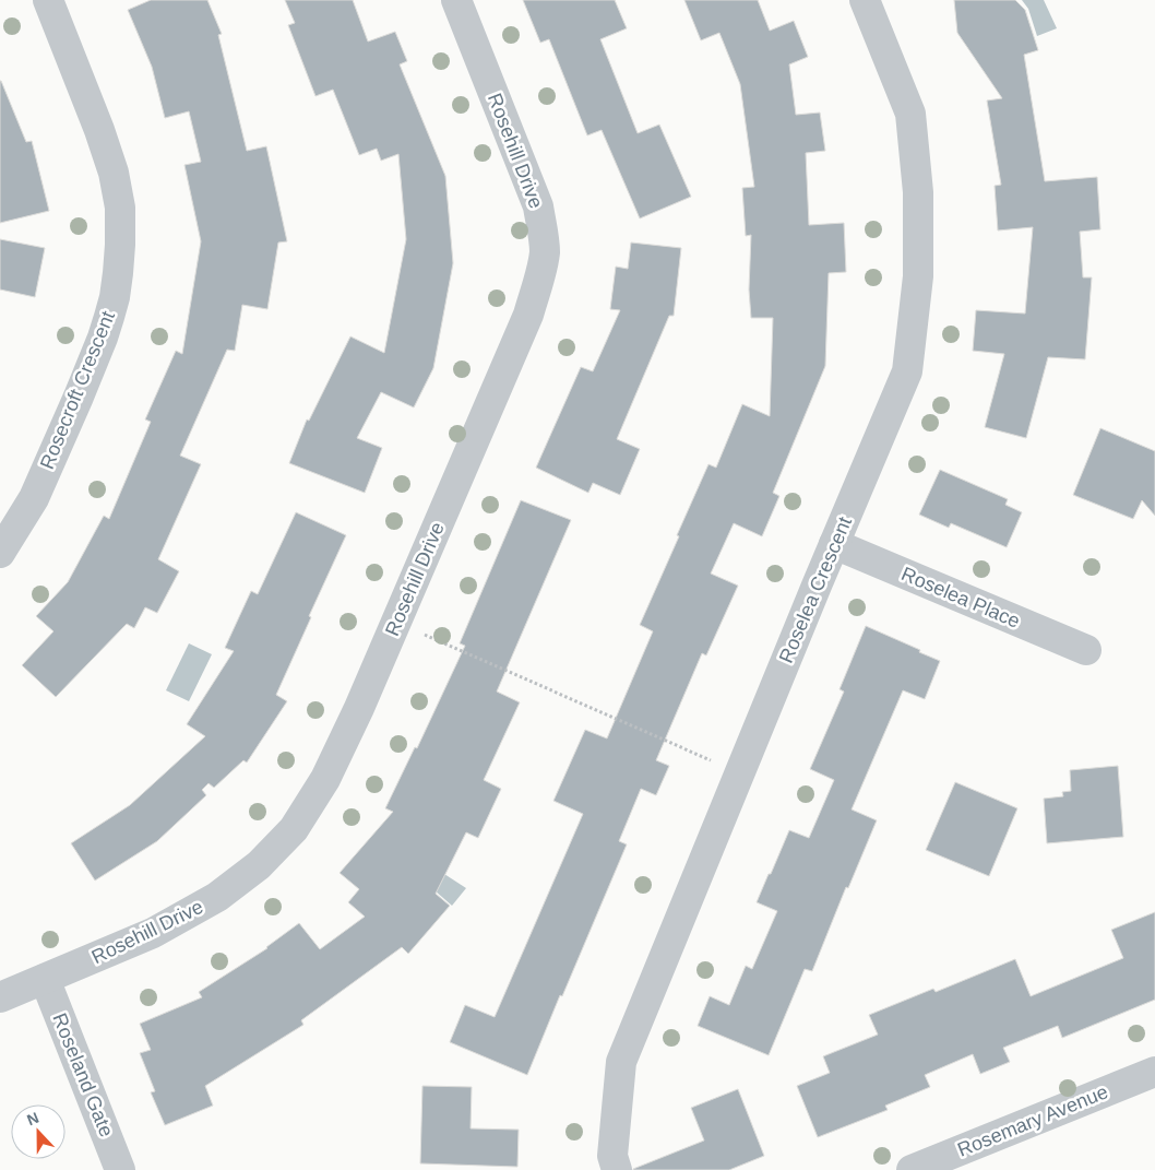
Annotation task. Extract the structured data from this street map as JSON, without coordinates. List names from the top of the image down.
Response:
{
  "streets": {
    "street": [
      "Rosehill Drive",
      "Rosecroft Crescent",
      "Roselea Crescent",
      "Roselea Place",
      "Roseland Gate",
      "Rosemary Avenue"
    ]
  },
  "crossings": [
    ["Rosehill Drive", "Roseland Gate"],
    ["Roselea Crescent", "Roselea Place"]
  ],
  "north": "top"
}
